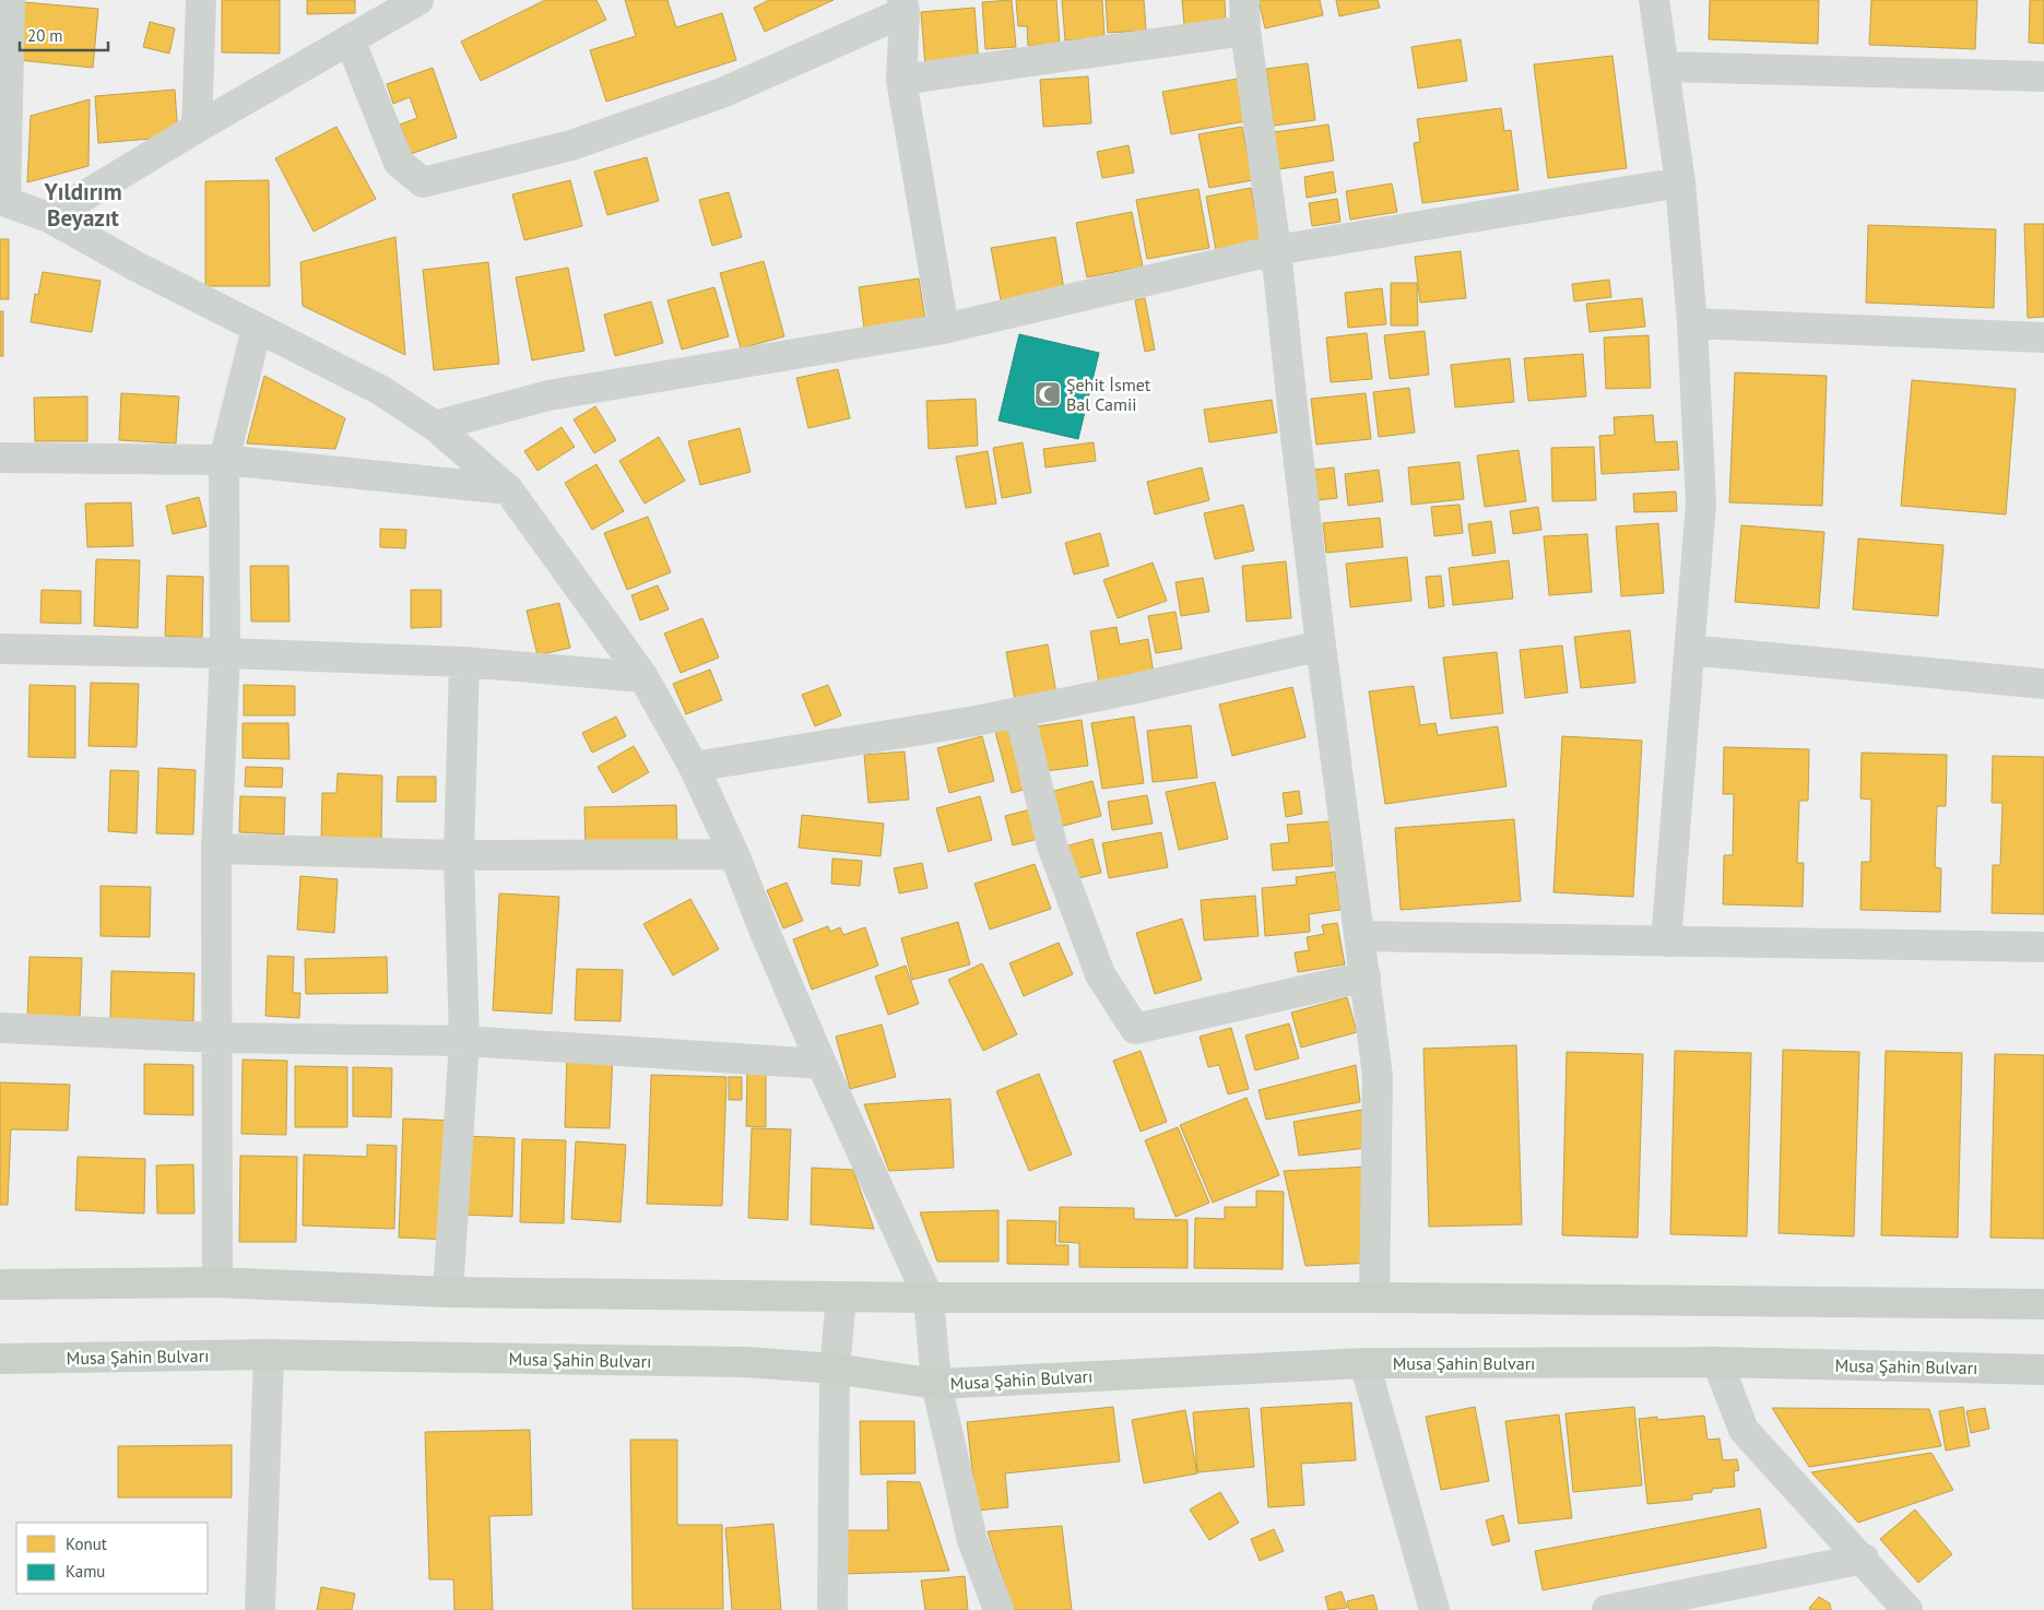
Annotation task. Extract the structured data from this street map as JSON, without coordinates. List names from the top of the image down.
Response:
{
  "streets": {
    "main road": ["Musa Şahin Bulvarı"]
  },
  "districts": ["Yıldırım Beyazıt"],
  "places": {
    "mosque": ["Şehit İsmet Bal Camii"]
  },
  "legend": ["Konut", "Kamu"],
  "scale_bar": "20 m"
}
